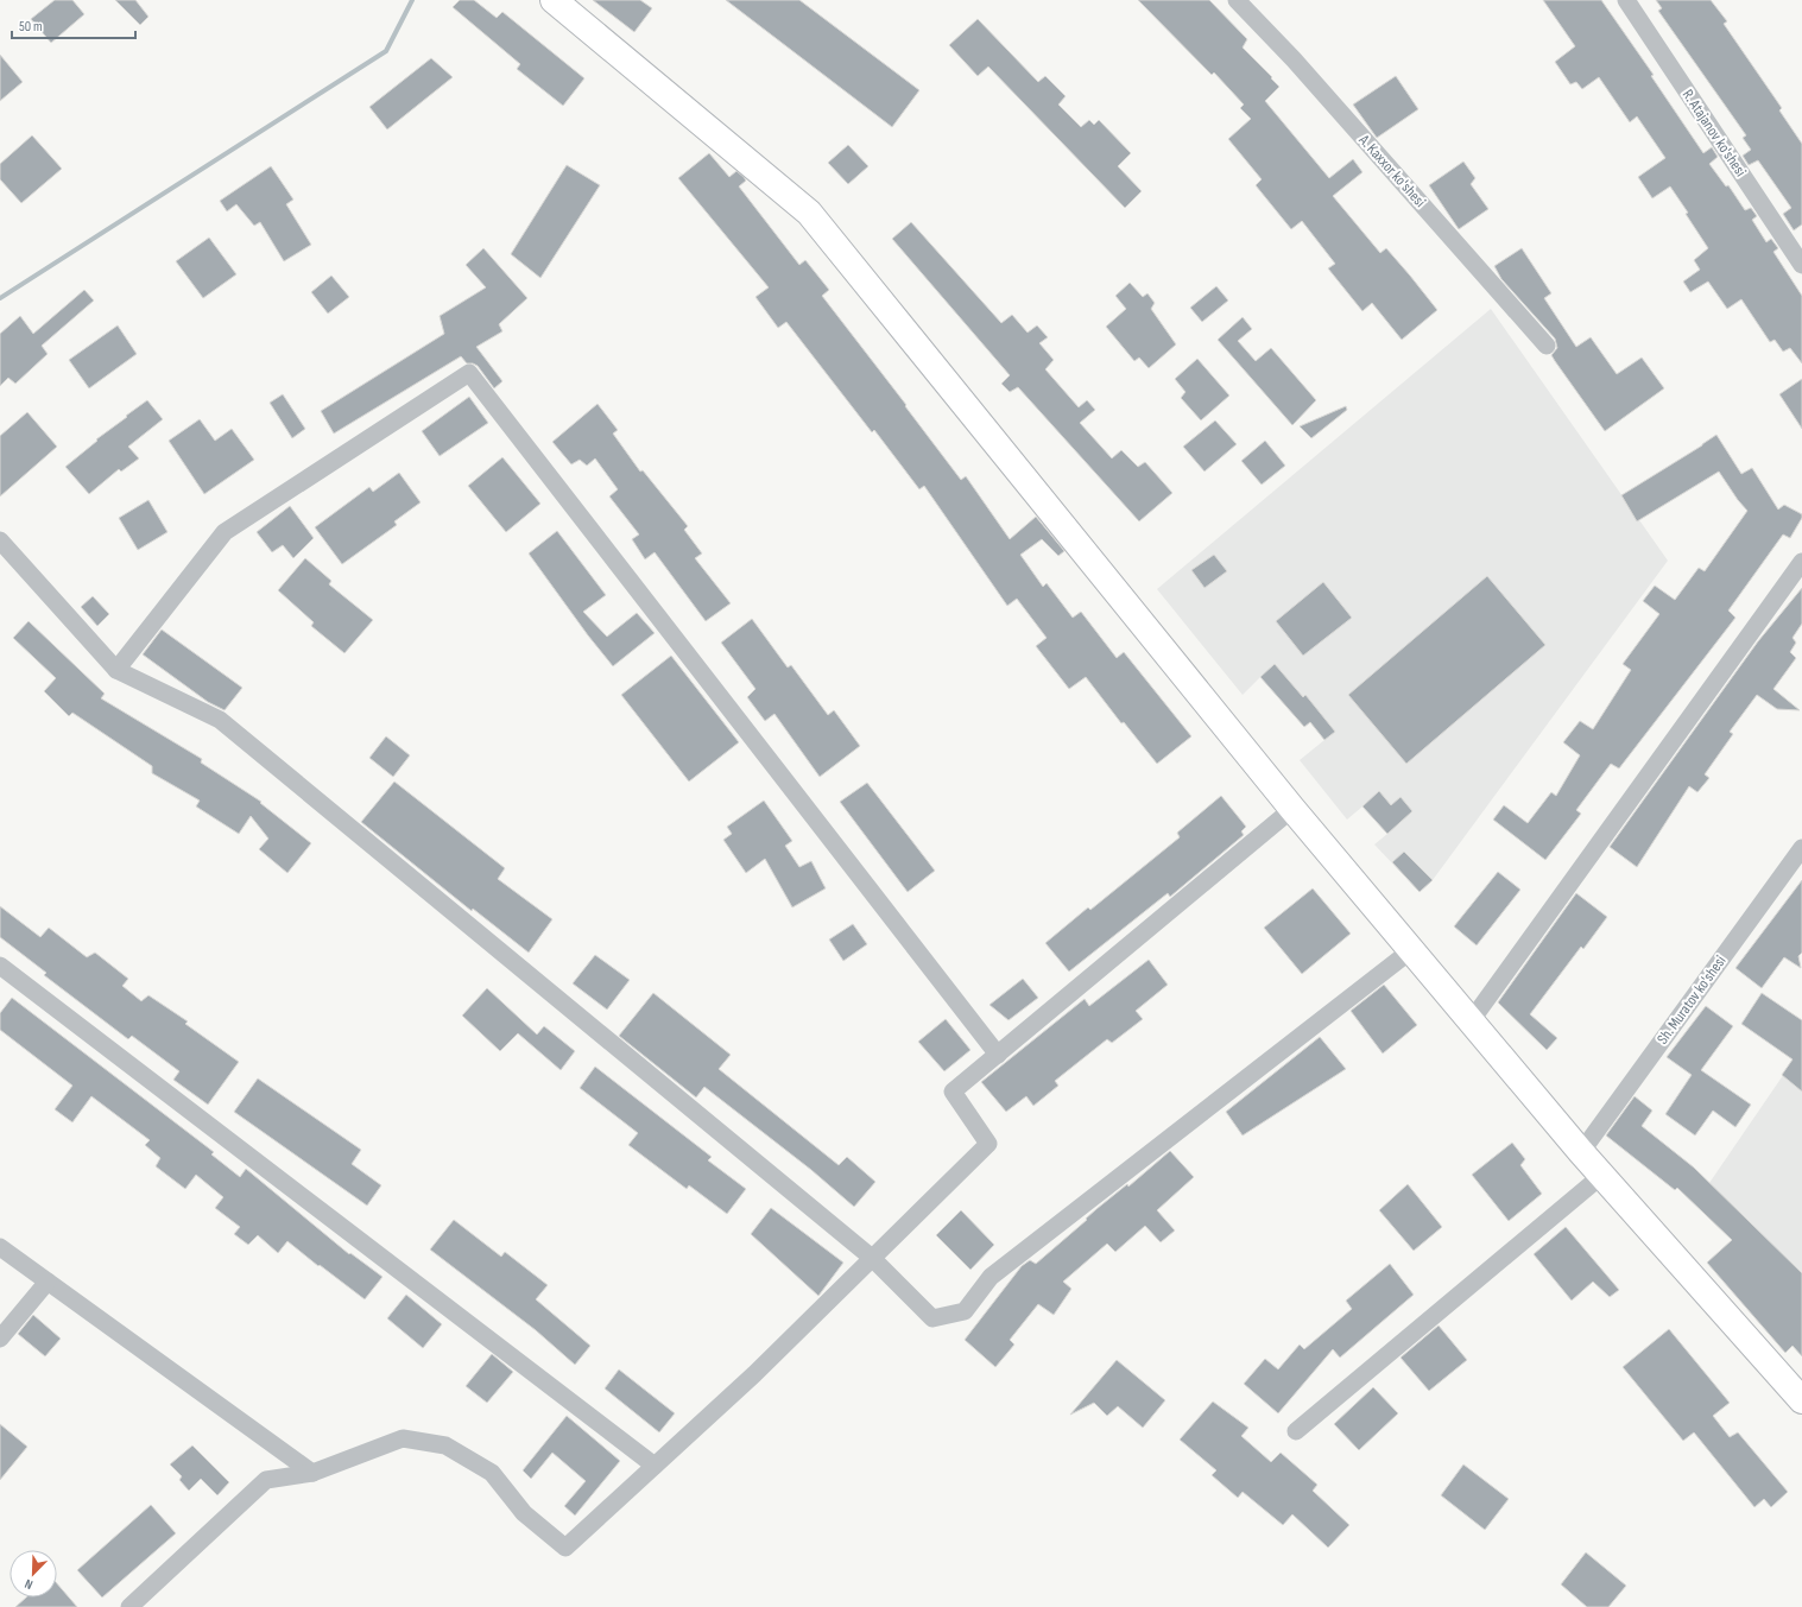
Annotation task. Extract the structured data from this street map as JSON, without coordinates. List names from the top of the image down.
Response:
{
  "streets": {
    "street": ["R. Atajanov ko'shesi", "A. Kaxxor ko'shesi", "Sh. Muratov ko'shesi"]
  },
  "scale_bar": "50 m",
  "north": "bottom left"
}
